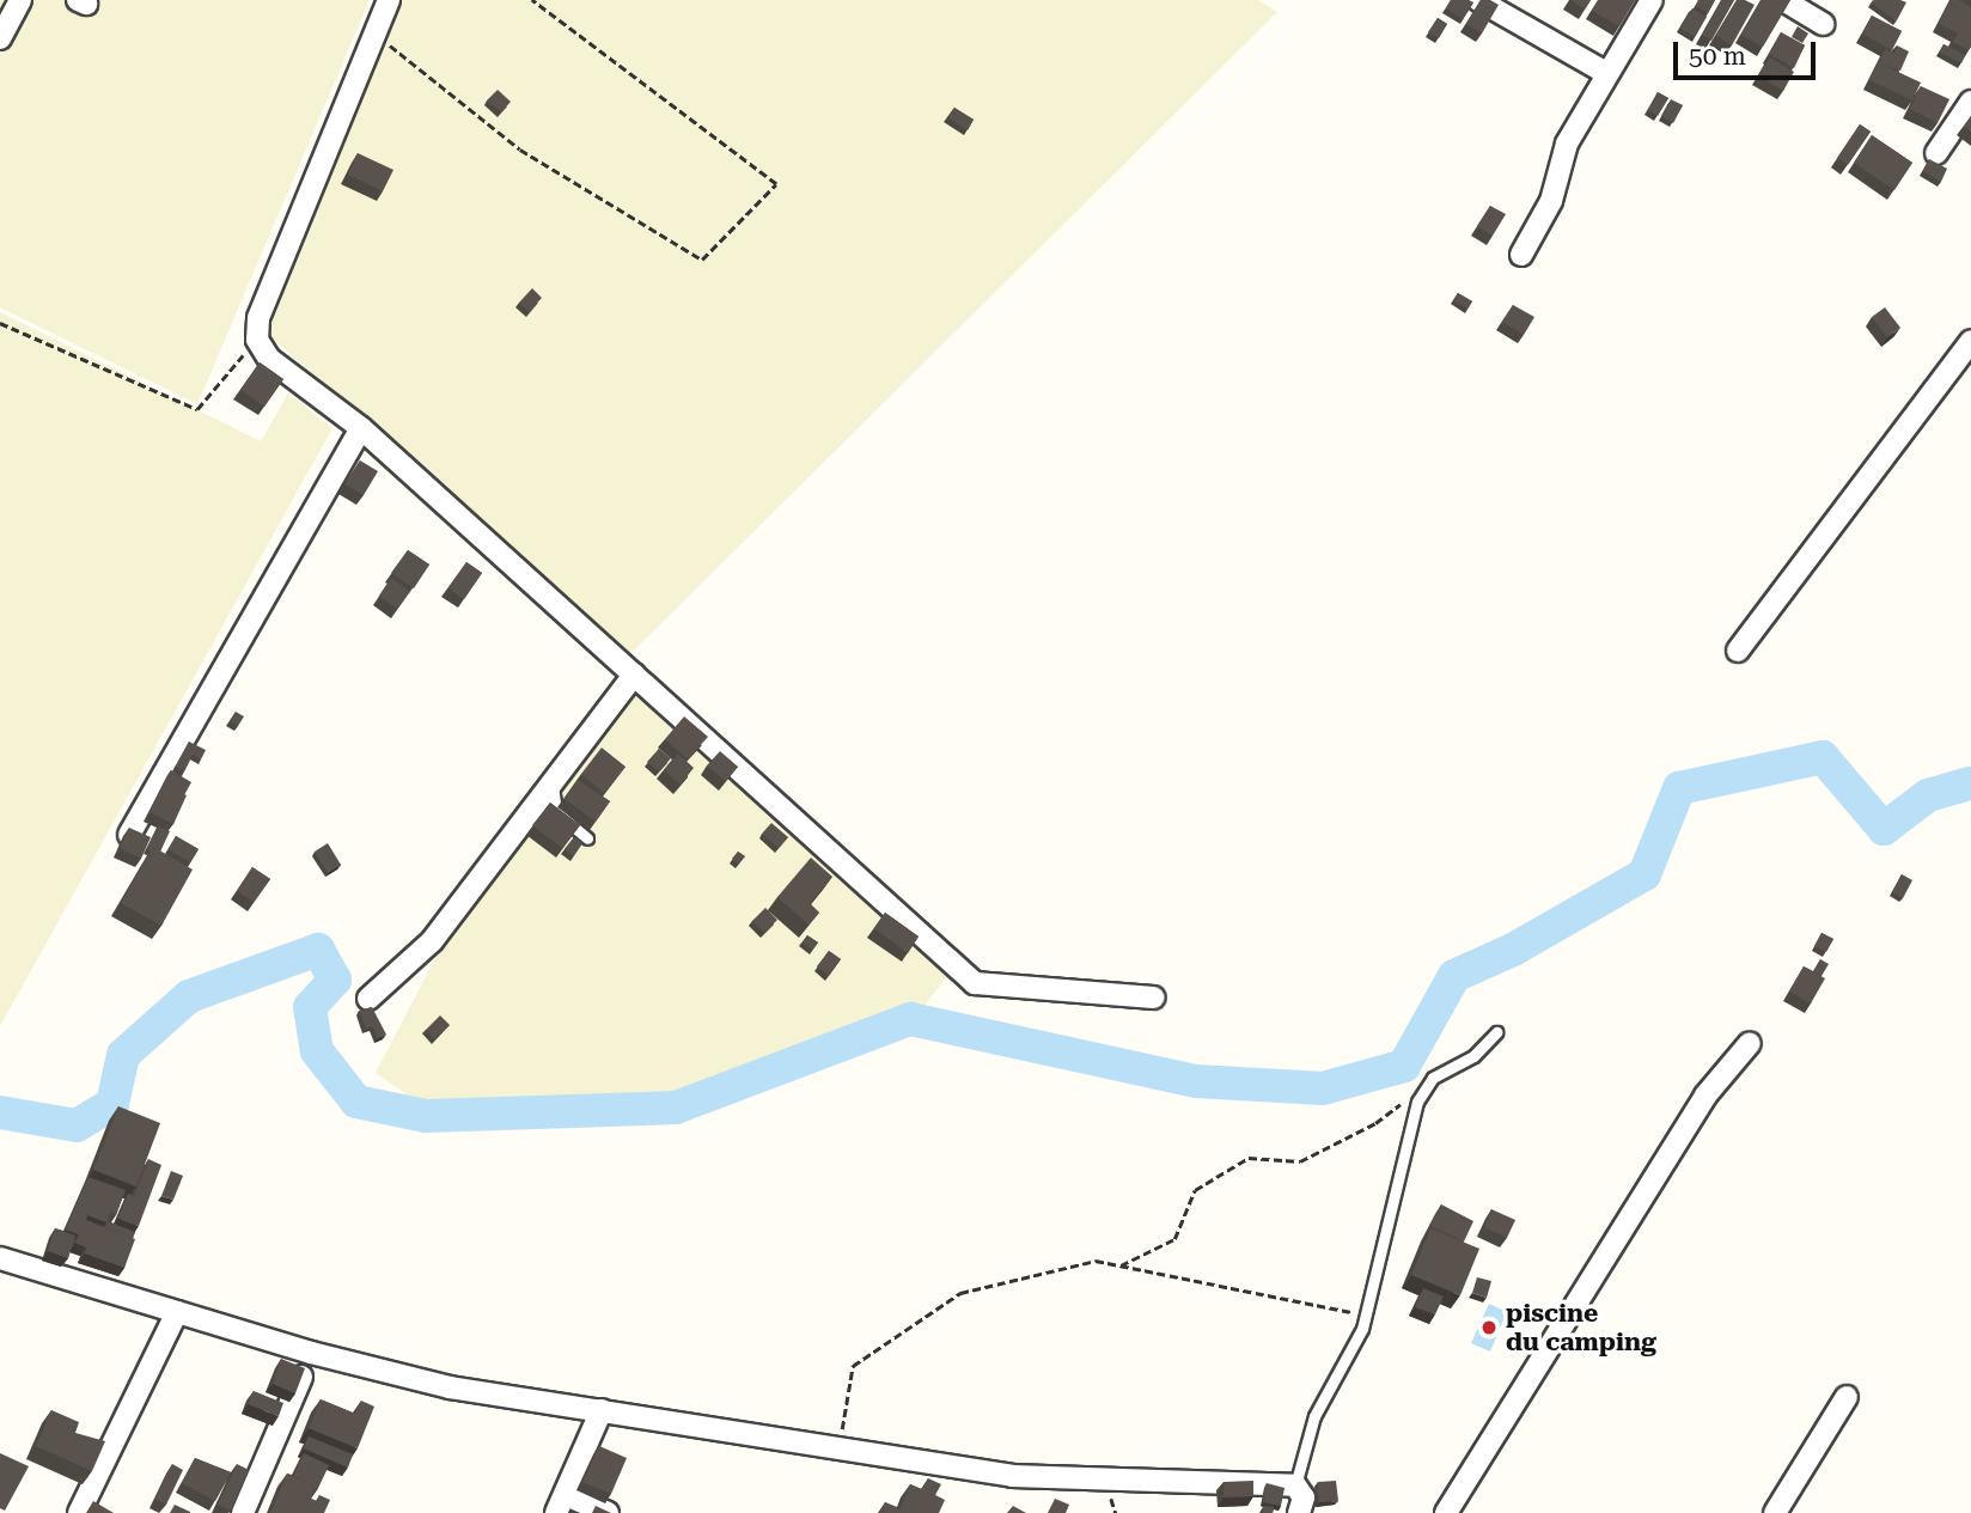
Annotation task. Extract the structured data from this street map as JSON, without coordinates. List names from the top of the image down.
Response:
{
  "places": ["piscine du camping"],
  "scale_bar": "50 m"
}
